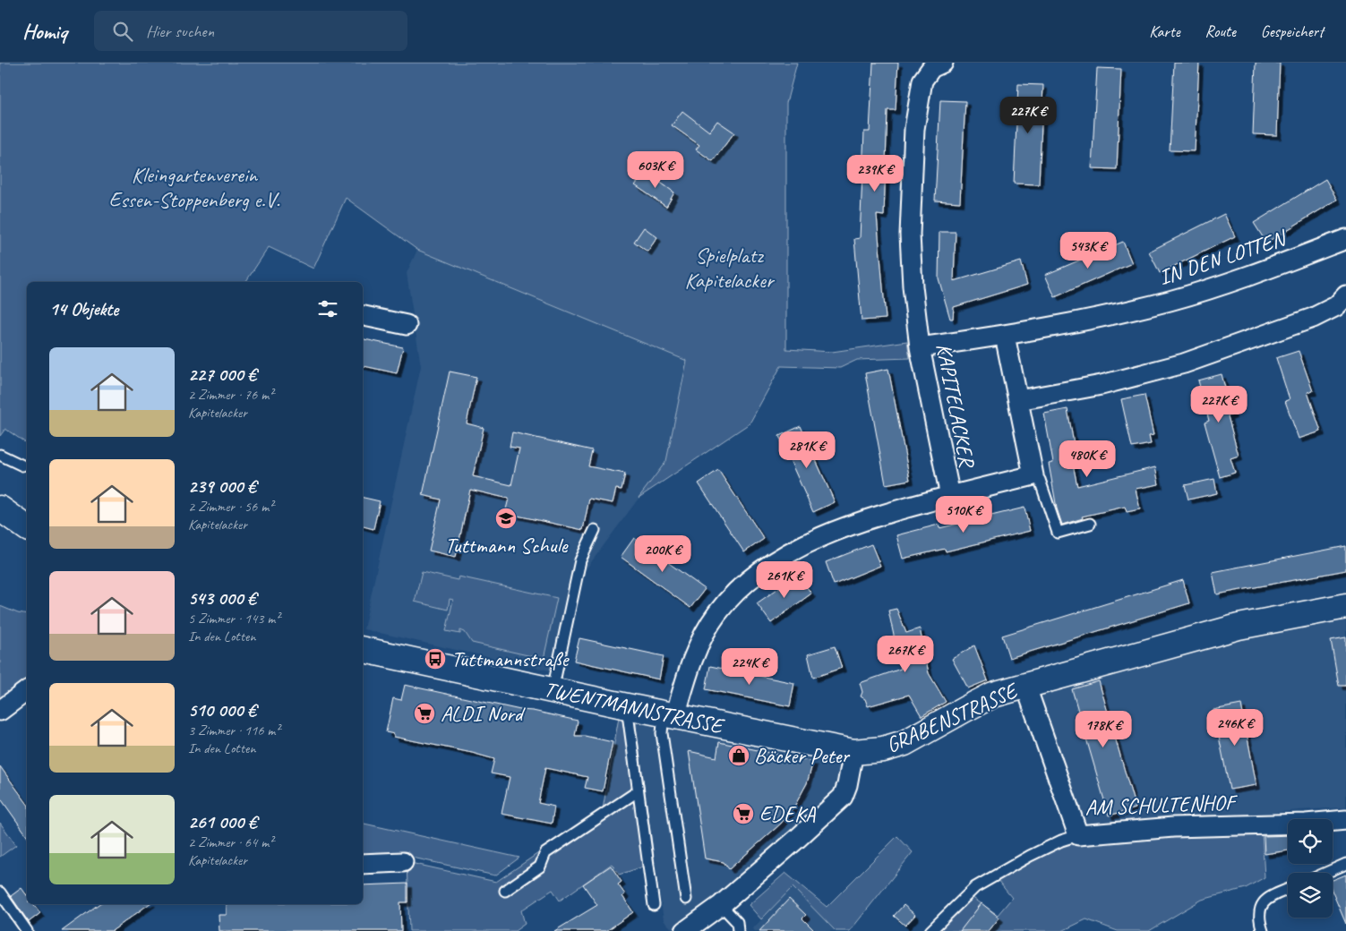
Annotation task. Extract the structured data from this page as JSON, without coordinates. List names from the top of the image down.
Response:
{
  "streets": {
    "street": [
      "IN DEN LOTTEN",
      "KAPITELACKER",
      "TWENTMANNSTRASSE",
      "GRABENSTRASSE",
      "AM SCHULTENHOF"
    ]
  },
  "crossings": [
    ["IN DEN LOTTEN", "KAPITELACKER"],
    ["KAPITELACKER", "TWENTMANNSTRASSE"],
    ["TWENTMANNSTRASSE", "GRABENSTRASSE"],
    ["GRABENSTRASSE", "AM SCHULTENHOF"]
  ],
  "parks": ["Kleingartenverein Essen-Stoppenberg e.V.", "Spielplatz Kapitelacker"],
  "places": {
    "school or university": ["Tuttmann Schule"],
    "bus stop": ["Tuttmannstraße"],
    "supermarket": ["ALDI Nord", "EDEKA"],
    "shop": ["Bäcker Peter"]
  },
  "page": {
    "header": "Homiq",
    "search": "Hier suchen",
    "nav": ["Karte", "Route", "Gespeichert"],
    "price": [
      "227K €",
      "603K €",
      "239K €",
      "543K €",
      "227K €",
      "281K €",
      "480K €",
      "510K €",
      "200K €",
      "261K €",
      "267K €",
      "224K €",
      "246K €",
      "178K €"
    ],
    "heading": "14 Objekte",
    "list": [
      {
        "name": "227 000 €",
        "note": "2 Zimmer · 76 m² · Kapitelacker"
      },
      {
        "name": "239 000 €",
        "note": "2 Zimmer · 56 m² · Kapitelacker"
      },
      {
        "name": "543 000 €",
        "note": "5 Zimmer · 143 m² · In den Lotten"
      },
      {
        "name": "510 000 €",
        "note": "3 Zimmer · 116 m² · In den Lotten"
      },
      {
        "name": "261 000 €",
        "note": "2 Zimmer · 64 m² · Kapitelacker"
      }
    ]
  }
}
